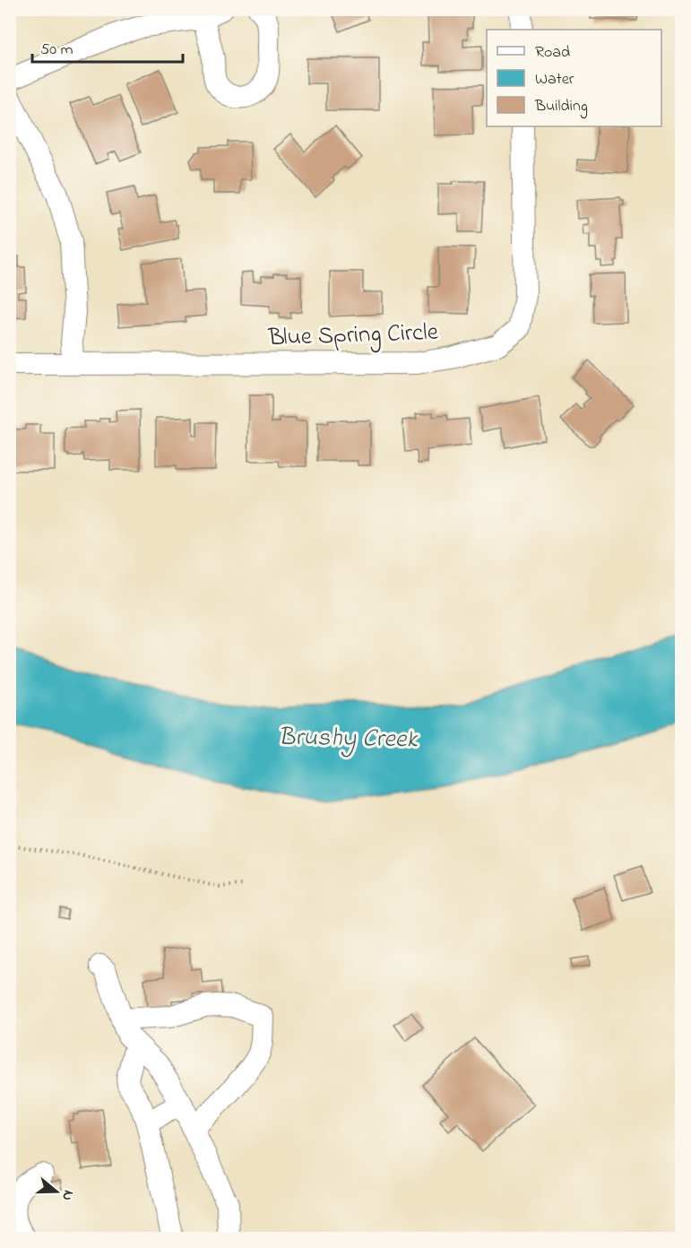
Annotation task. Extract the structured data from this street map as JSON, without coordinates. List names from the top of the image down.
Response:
{
  "streets": {
    "street": ["Blue Spring Circle"]
  },
  "water": ["Brushy Creek"],
  "legend": ["Road", "Water", "Building"],
  "scale_bar": "50 m",
  "north": "right"
}
